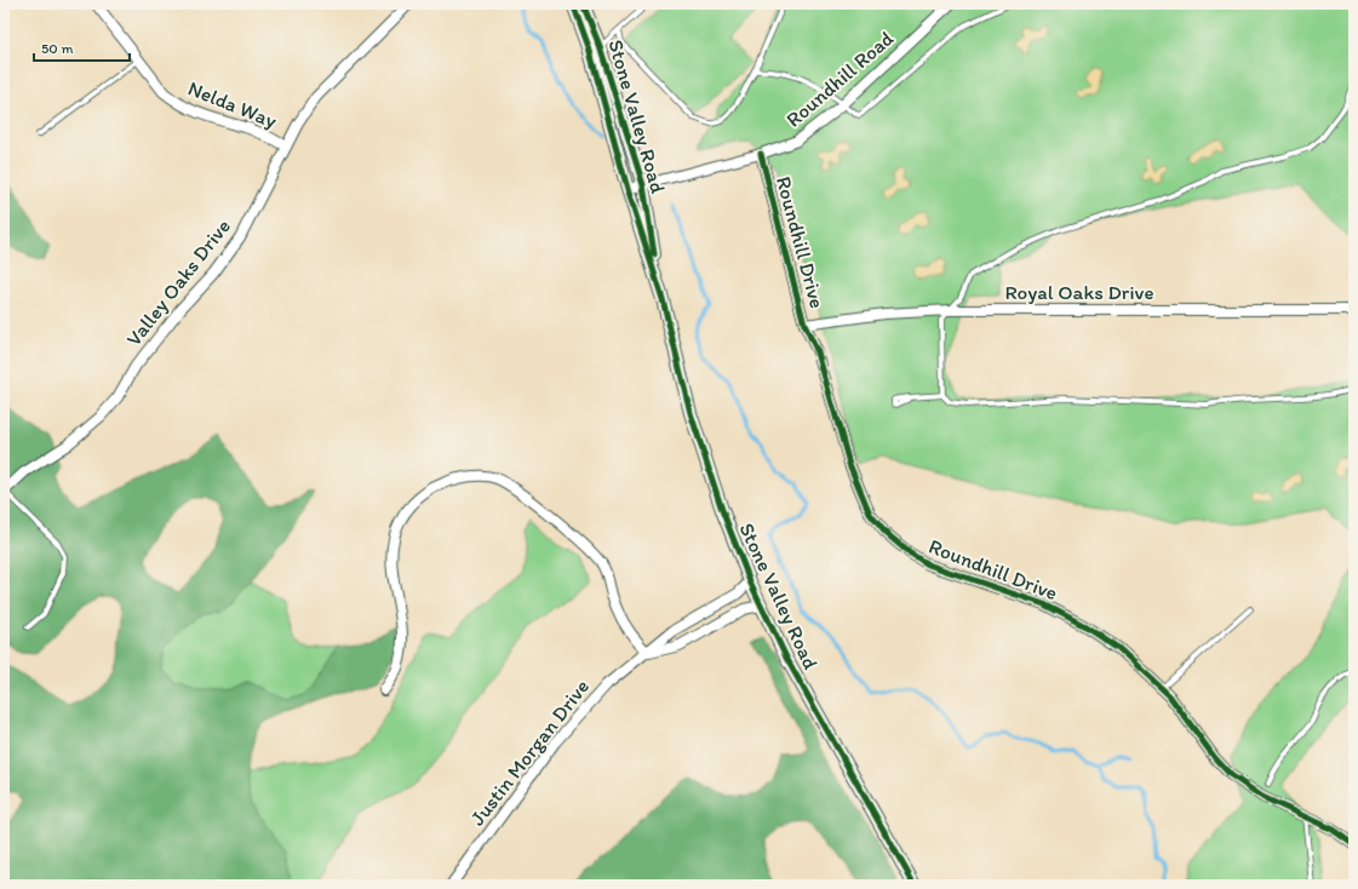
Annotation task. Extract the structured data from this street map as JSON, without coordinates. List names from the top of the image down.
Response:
{
  "streets": {
    "street": [
      "Roundhill Road",
      "Nelda Way",
      "Stone Valley Road",
      "Roundhill Drive",
      "Valley Oaks Drive",
      "Royal Oaks Drive",
      "Justin Morgan Drive"
    ]
  },
  "crossings": [
    ["Roundhill Road", "Stone Valley Road"],
    ["Roundhill Road", "Roundhill Drive"],
    ["Nelda Way", "Valley Oaks Drive"],
    ["Stone Valley Road", "Justin Morgan Drive"],
    ["Roundhill Drive", "Royal Oaks Drive"]
  ],
  "scale_bar": "50 m"
}
